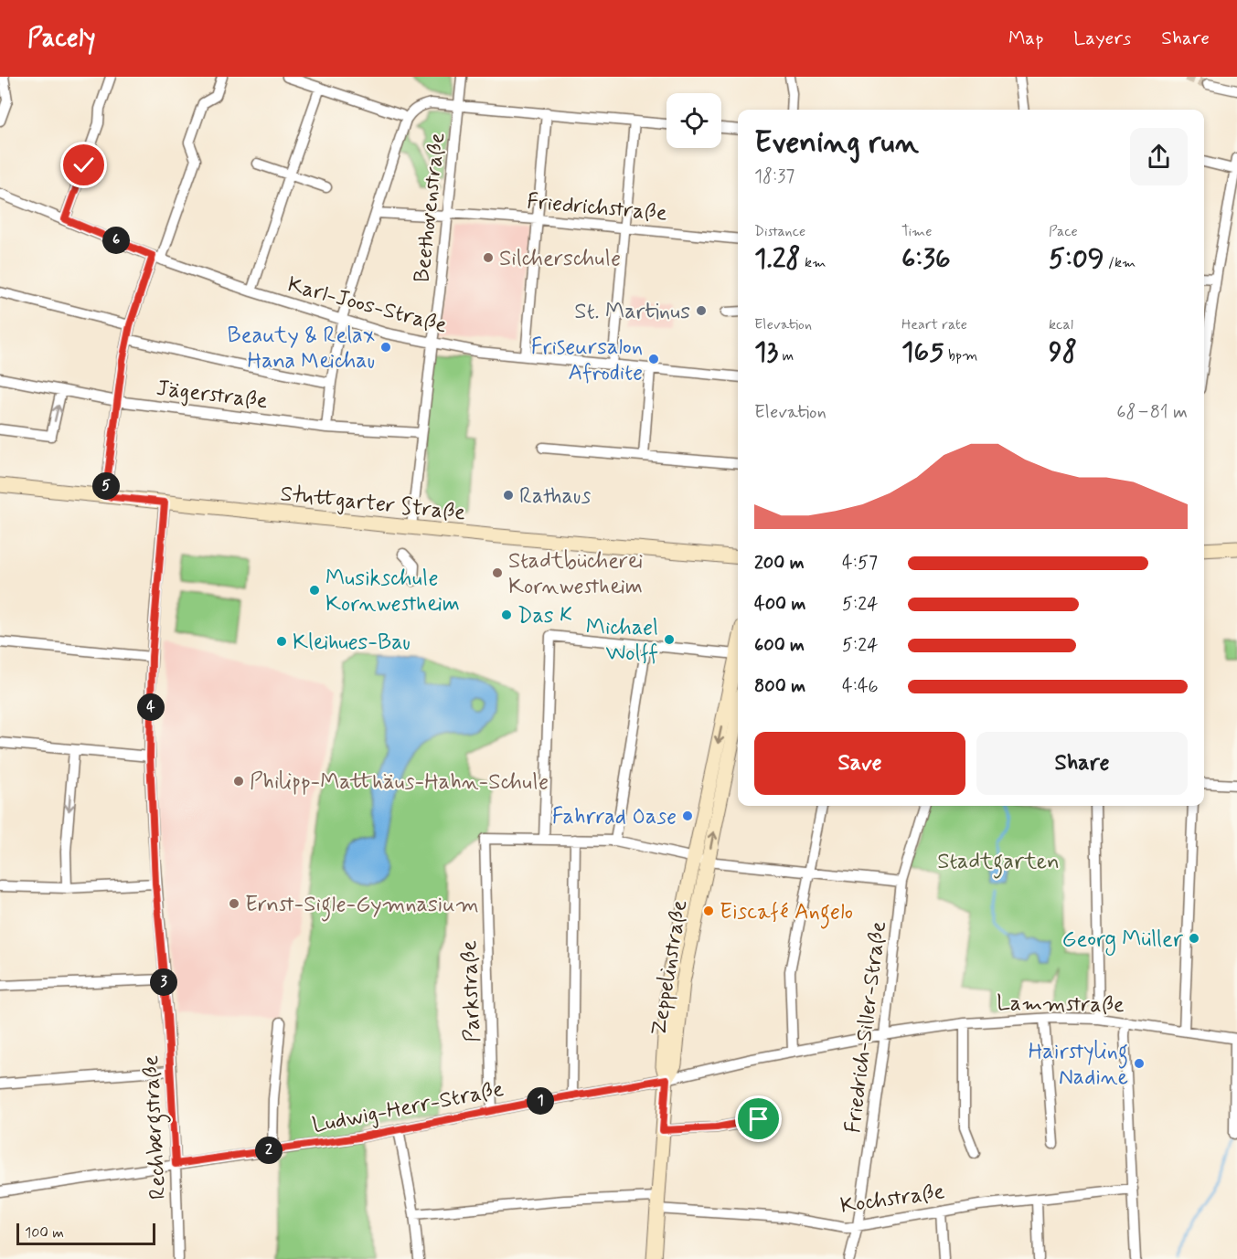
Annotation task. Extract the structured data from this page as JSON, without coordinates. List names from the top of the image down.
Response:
{
  "streets": {
    "street": [
      "Friedrichstraße",
      "Beethovenstraße",
      "Karl-Joos-Straße",
      "Jägerstraße",
      "Stuttgarter Straße",
      "Zeppelinstraße",
      "Parkstraße",
      "Lammstraße",
      "Friedrich-Siller-Straße",
      "Ludwig-Herr-Straße",
      "Rechbergstraße",
      "Kochstraße"
    ]
  },
  "crossings": [
    ["Friedrichstraße", "Beethovenstraße"],
    ["Beethovenstraße", "Karl-Joos-Straße"],
    ["Beethovenstraße", "Jägerstraße"],
    ["Beethovenstraße", "Stuttgarter Straße"],
    ["Stuttgarter Straße", "Rechbergstraße"],
    ["Zeppelinstraße", "Ludwig-Herr-Straße"],
    ["Zeppelinstraße", "Kochstraße"],
    ["Parkstraße", "Ludwig-Herr-Straße"],
    ["Lammstraße", "Friedrich-Siller-Straße"],
    ["Lammstraße", "Ludwig-Herr-Straße"],
    ["Friedrich-Siller-Straße", "Ludwig-Herr-Straße"],
    ["Friedrich-Siller-Straße", "Kochstraße"],
    ["Ludwig-Herr-Straße", "Rechbergstraße"]
  ],
  "parks": ["Stadtgarten"],
  "places": [
    "Silcherschule",
    "St. Martinus",
    "Beauty & Relax Hana Meichau",
    "Friseursalon Afrodite",
    "Rathaus",
    "Stadtbücherei Kornwestheim",
    "Musikschule Kornwestheim",
    "Das K",
    "Michael Wolff",
    "Kleihues-Bau",
    "Philipp-Matthäus-Hahn-Schule",
    "Fahrrad Oase",
    "Ernst-Sigle-Gymnasium",
    "Eiscafé Angelo",
    "Georg Müller",
    "Hairstyling Nadine"
  ],
  "scale_bar": "100 m",
  "page": {
    "header": "Pacely",
    "nav": ["Map", "Layers", "Share"],
    "heading": ["Evening run", "18:37"],
    "stats": [
      ["Distance", "1.28 km"],
      ["Time", "6:36"],
      ["Pace", "5:09 /km"],
      ["Elevation", "13 m"],
      ["Heart rate", "165 bpm"],
      ["kcal", "98"]
    ],
    "pins": [
      "6",
      "5",
      "4",
      "3",
      "1",
      "2"
    ],
    "chart": ["Elevation", "68–81 m"],
    "list": [
      {
        "name": "200 m",
        "note": "4:57"
      },
      {
        "name": "400 m",
        "note": "5:24"
      },
      {
        "name": "600 m",
        "note": "5:24"
      },
      {
        "name": "800 m",
        "note": "4:46"
      }
    ],
    "buttons": ["Save", "Share"],
    "scale": "100 m"
  }
}
